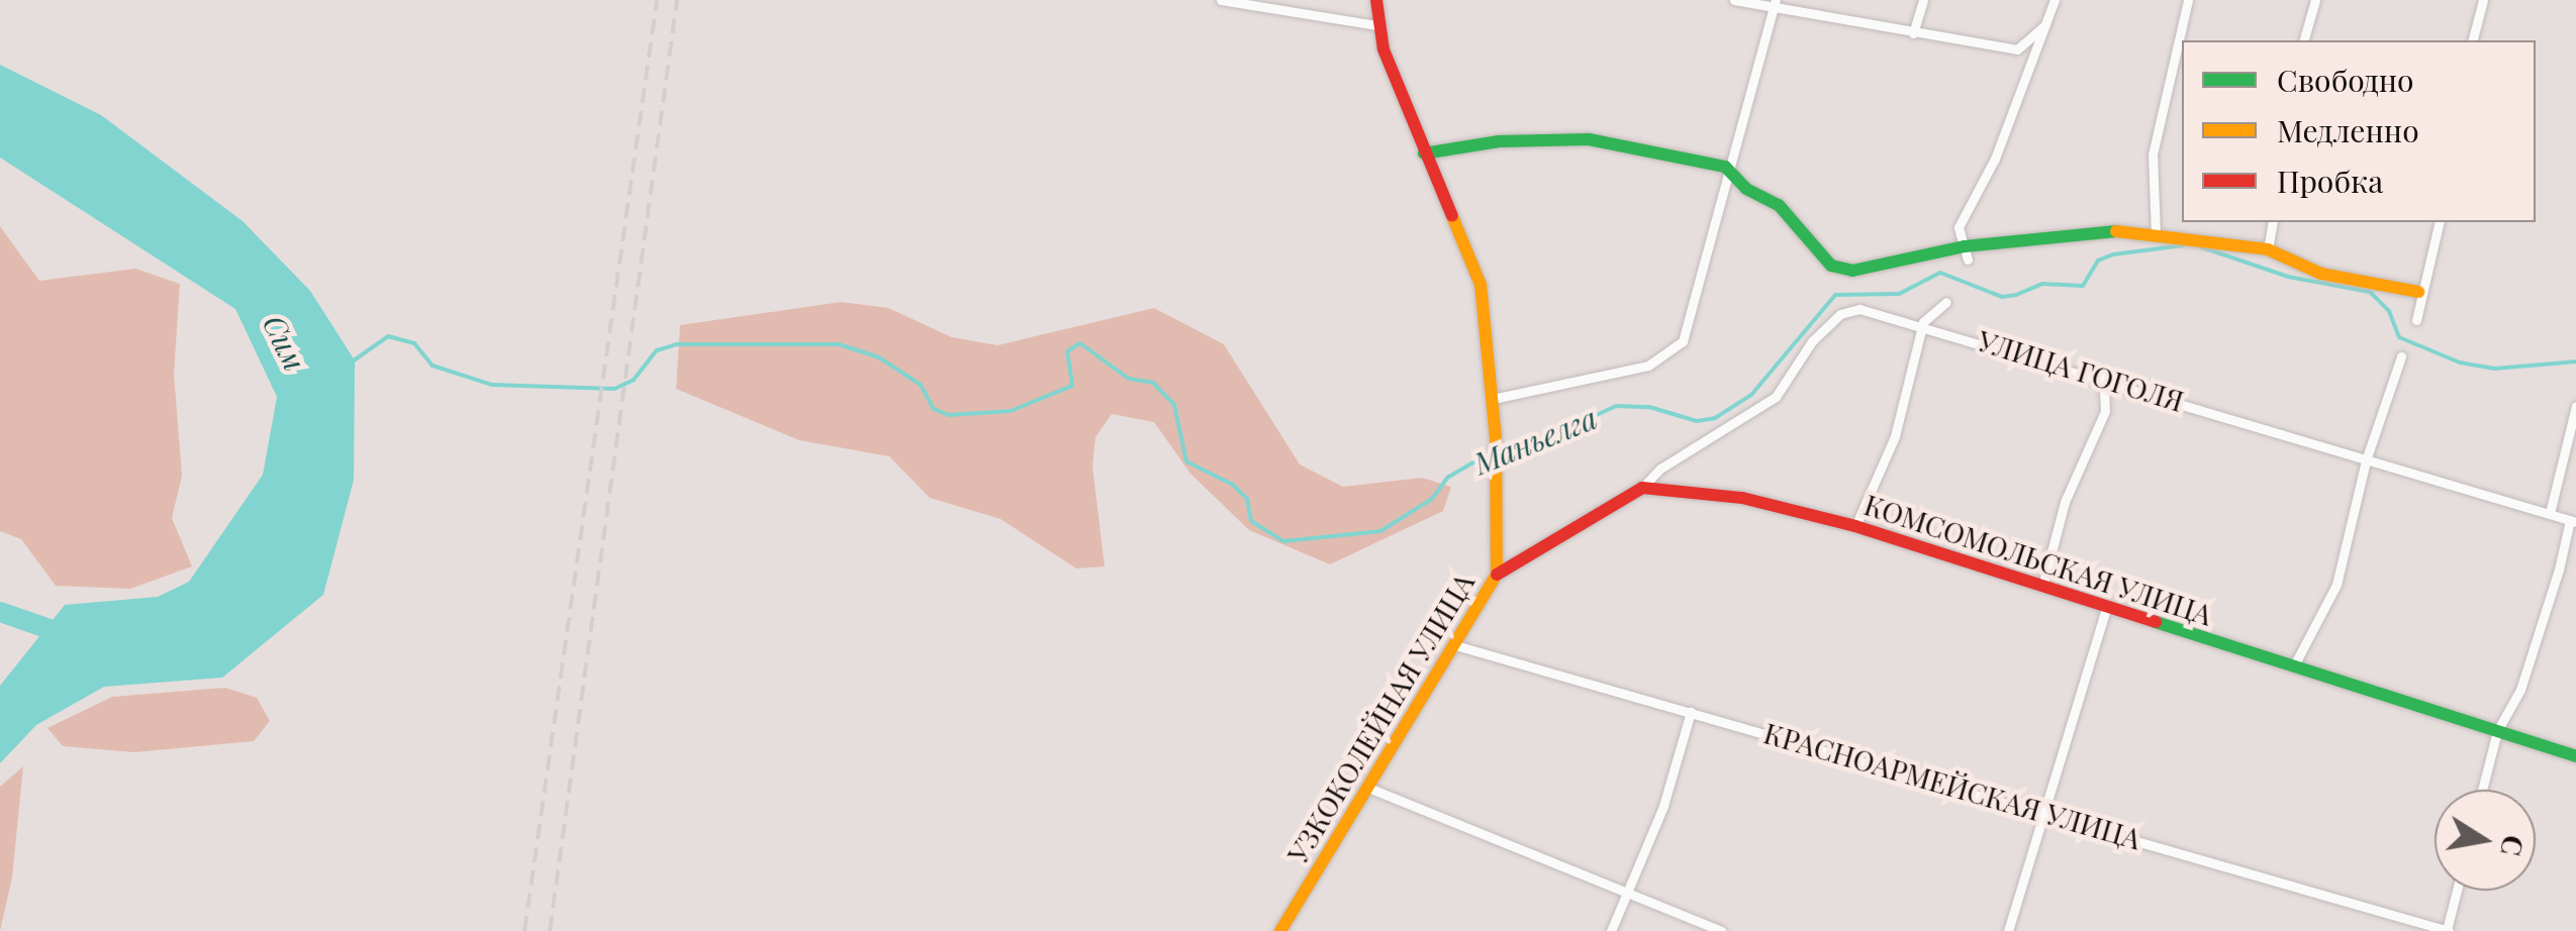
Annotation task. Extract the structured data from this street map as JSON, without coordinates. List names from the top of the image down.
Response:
{
  "streets": {
    "street": [
      "УЛИЦА ГОГОЛЯ",
      "КОМСОМОЛЬСКАЯ УЛИЦА",
      "УЗКОКОЛЕЙНАЯ УЛИЦА",
      "КРАСНОАРМЕЙСКАЯ УЛИЦА"
    ]
  },
  "crossings": [
    ["УЛИЦА ГОГОЛЯ", "КОМСОМОЛЬСКАЯ УЛИЦА"],
    ["УЗКОКОЛЕЙНАЯ УЛИЦА", "КРАСНОАРМЕЙСКАЯ УЛИЦА"]
  ],
  "water": ["Сим", "Маньелга"],
  "legend": ["Свободно", "Медленно", "Пробка"],
  "north": "right"
}
